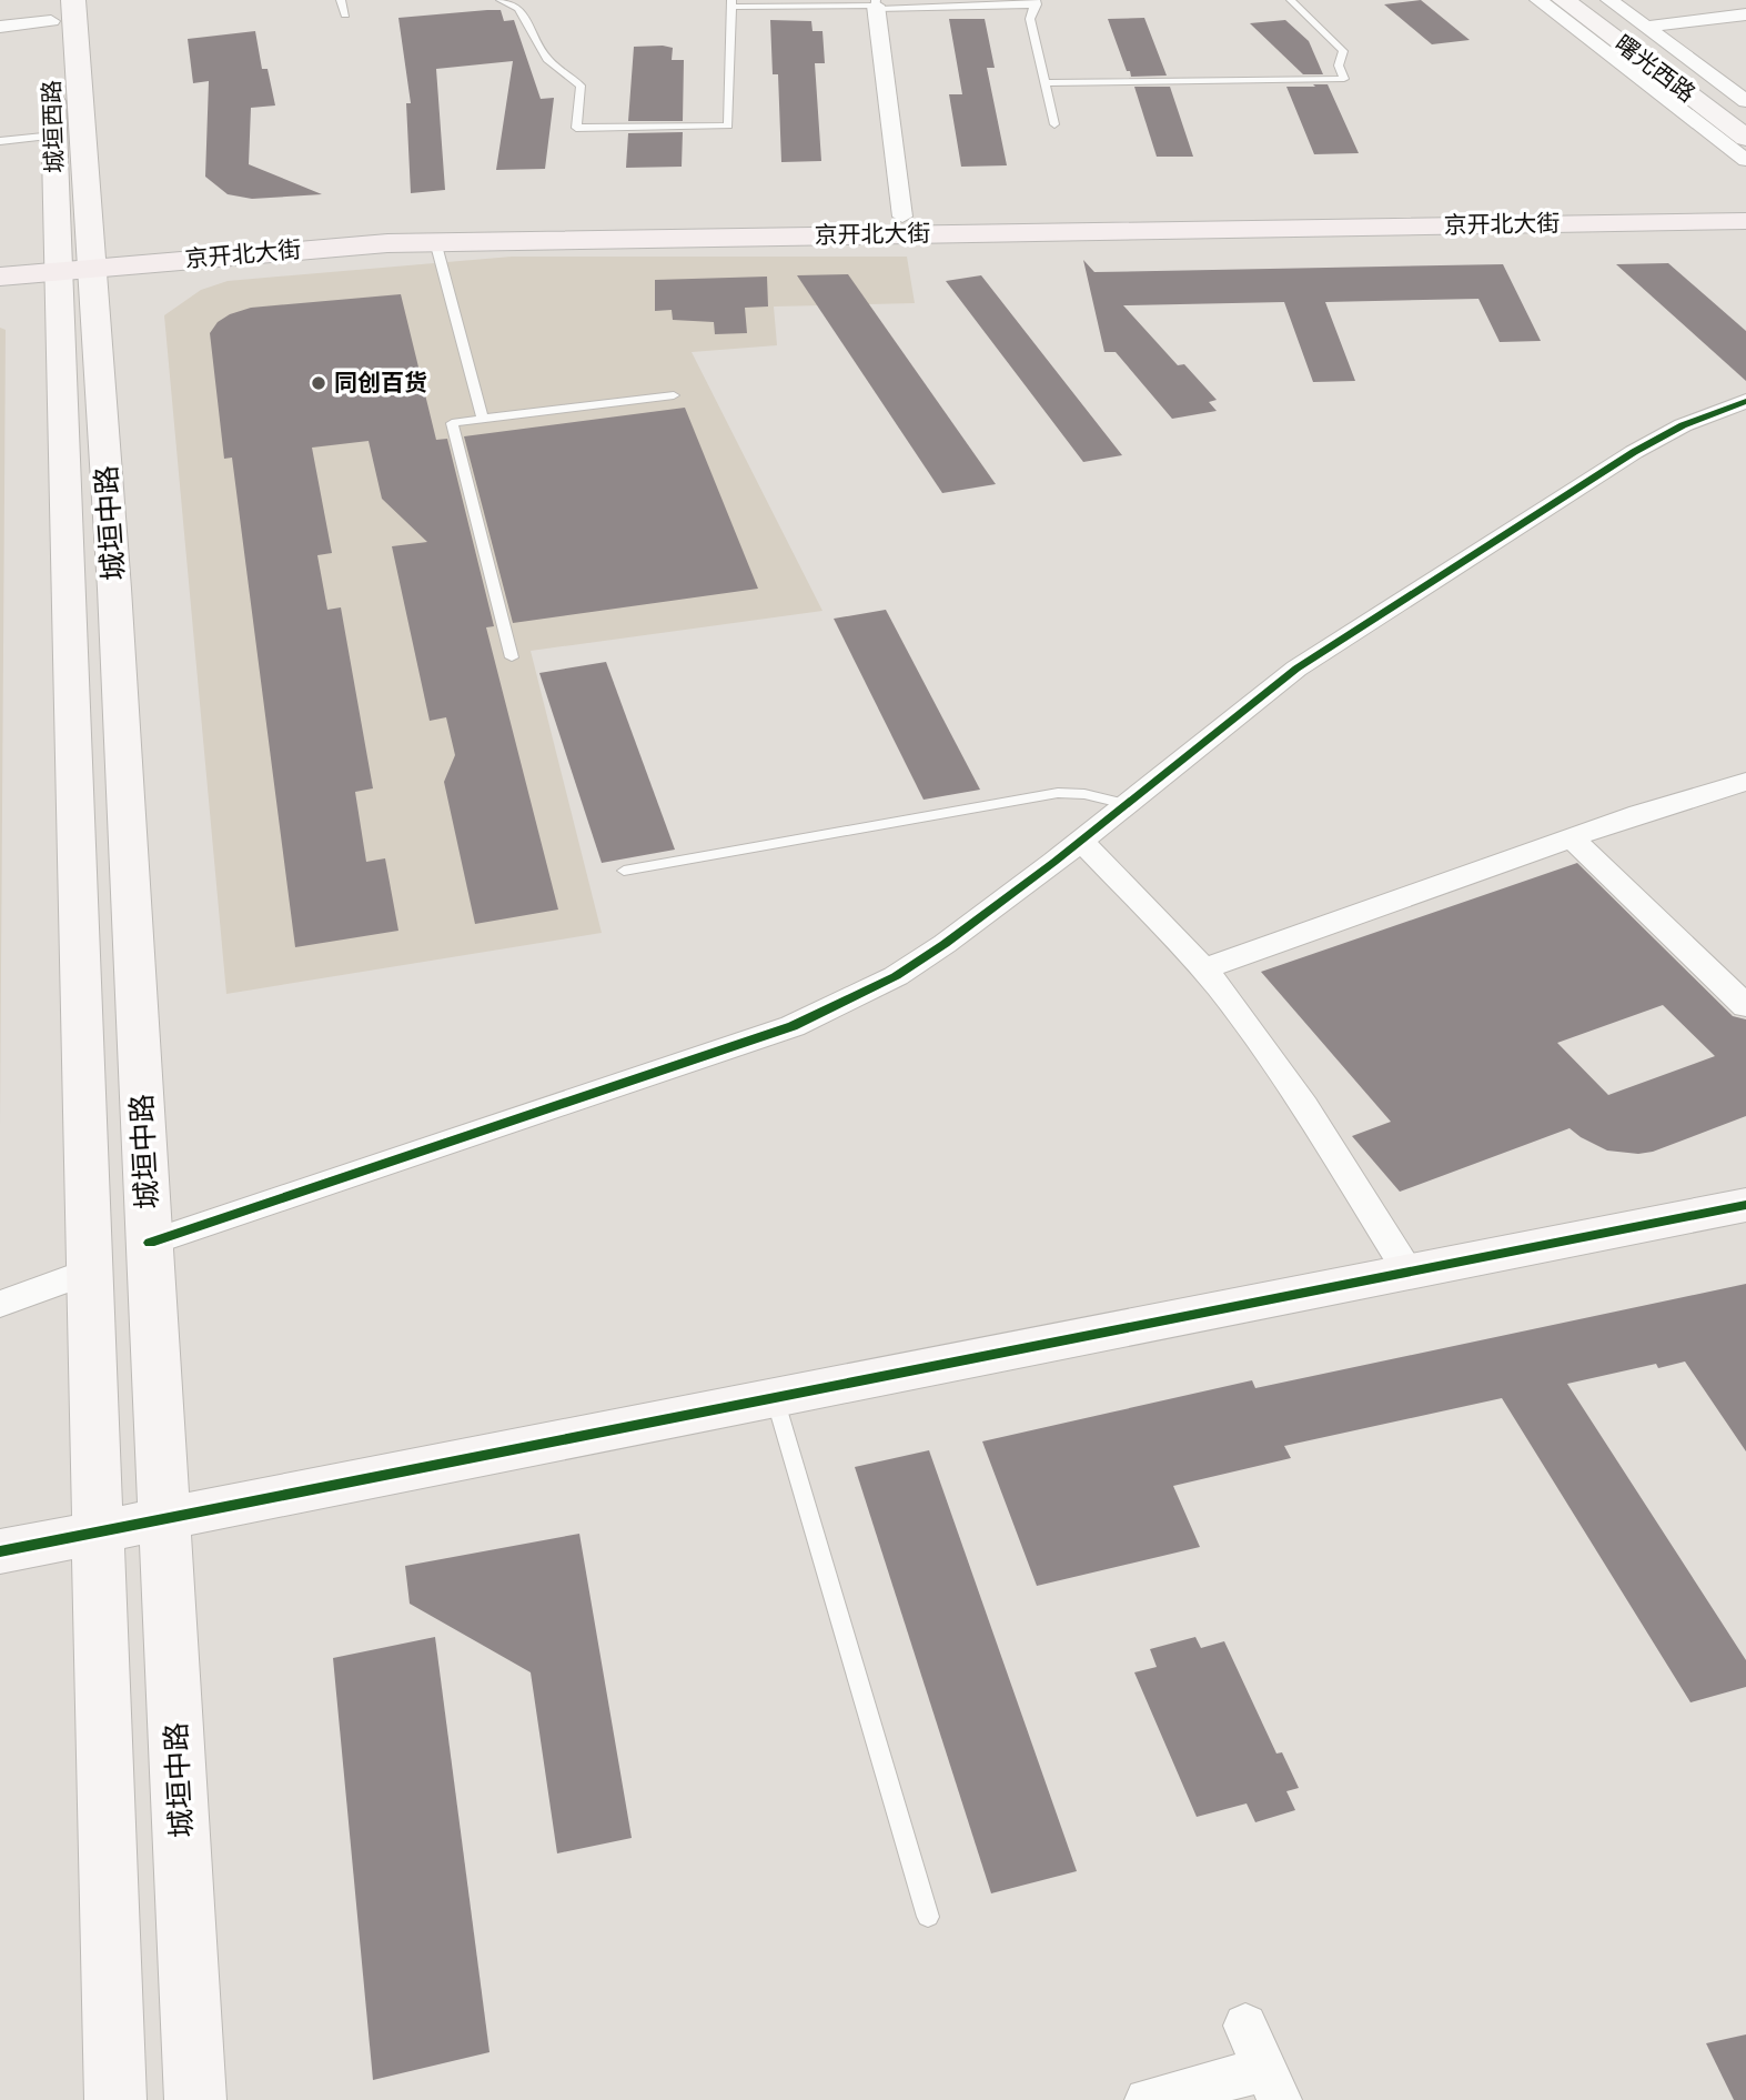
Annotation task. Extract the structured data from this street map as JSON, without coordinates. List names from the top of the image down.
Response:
{
  "streets": {
    "main road": [
      "曙光西路",
      "城垣西路",
      "京开北大街",
      "城垣中路"
    ]
  },
  "crossings": [
    ["城垣西路", "京开北大街"],
    ["城垣西路", "城垣中路"],
    ["京开北大街", "城垣中路"]
  ],
  "places": ["同创百货"]
}
